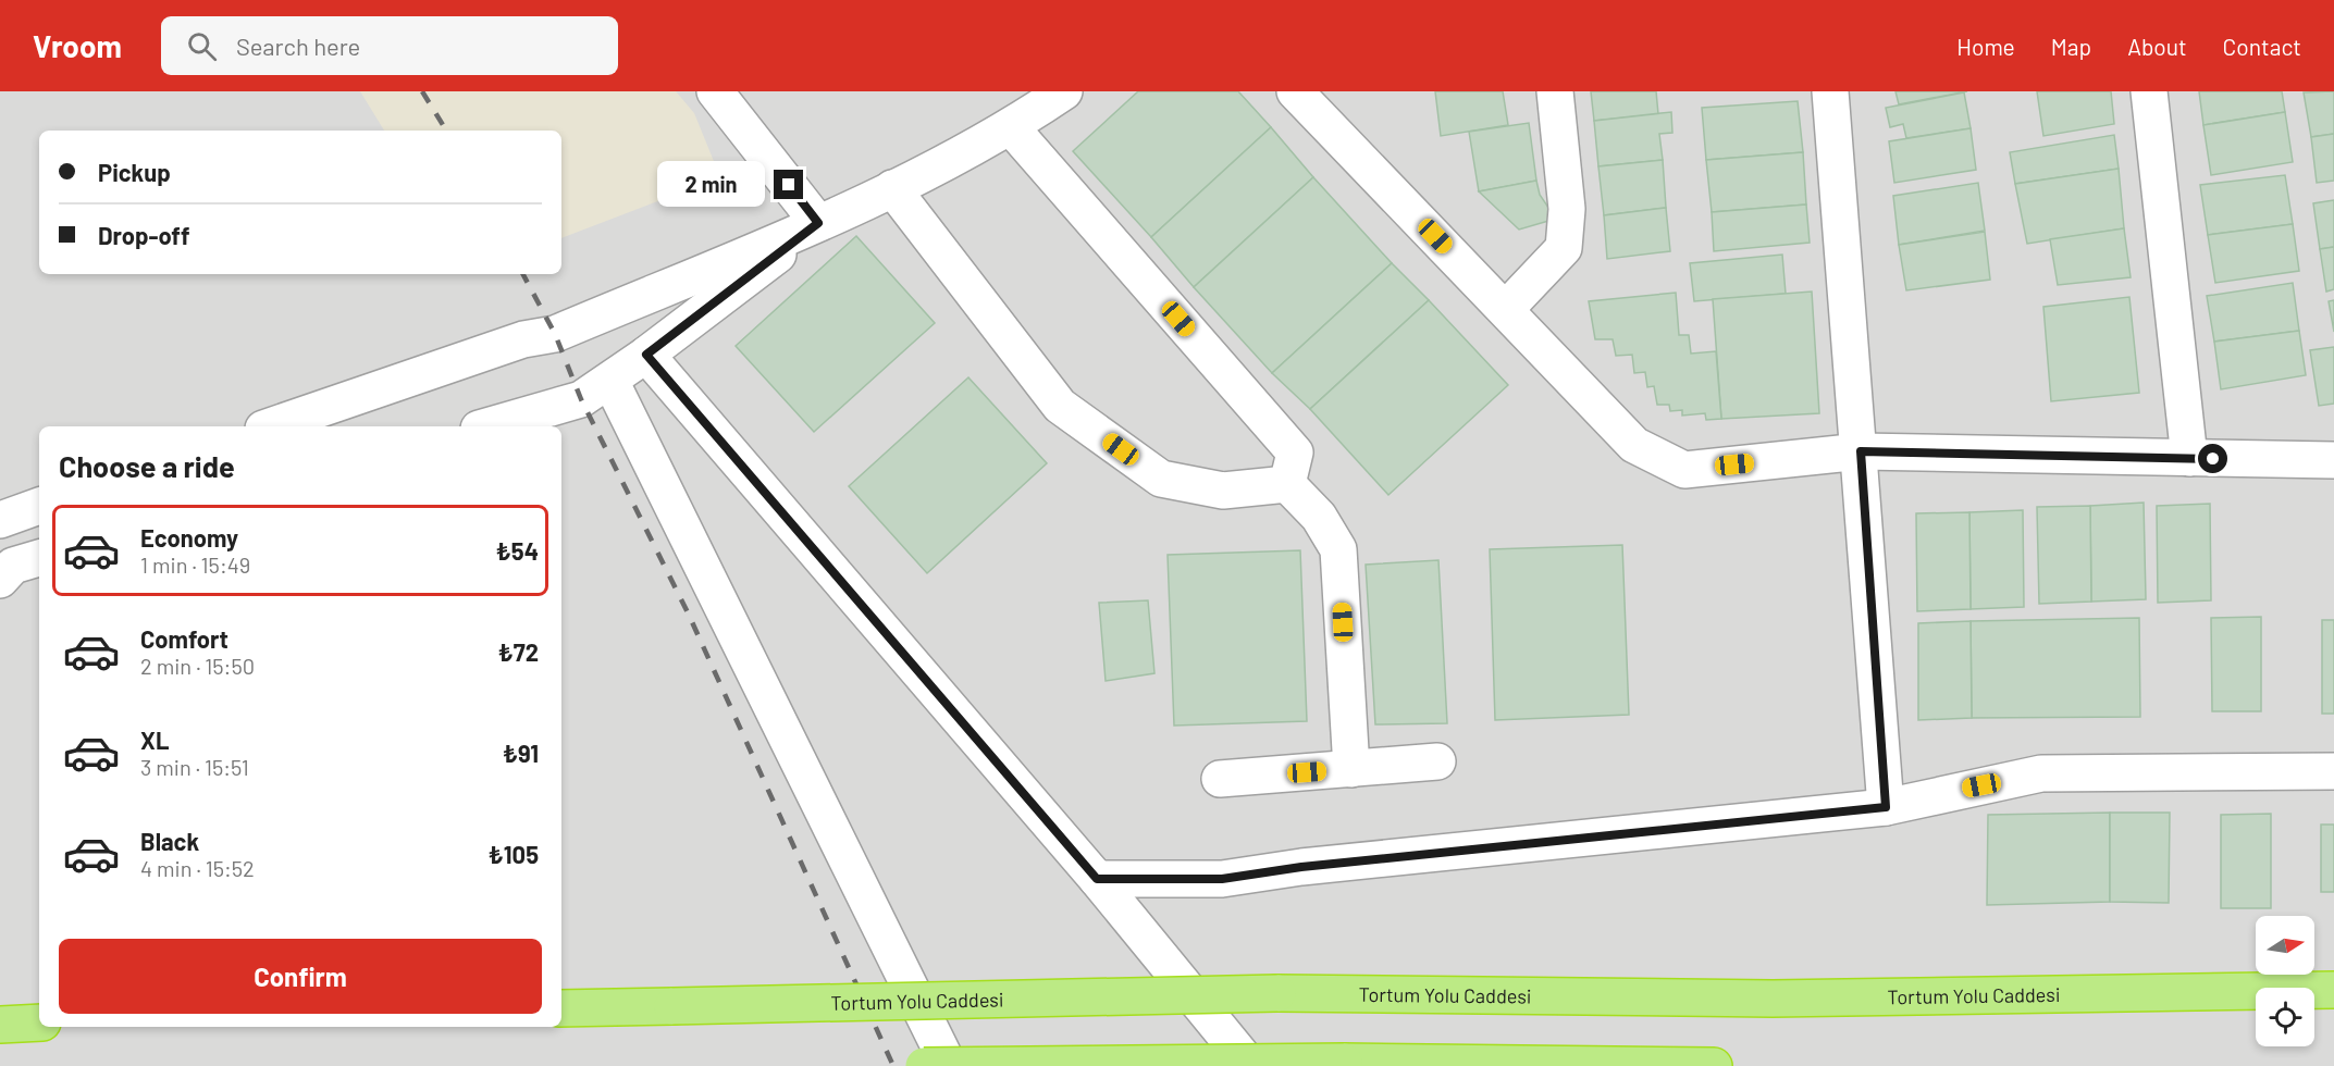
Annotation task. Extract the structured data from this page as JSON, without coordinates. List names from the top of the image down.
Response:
{
  "streets": {
    "highway": ["Tortum Yolu Caddesi"]
  },
  "north": "right",
  "page": {
    "header": "Vroom",
    "search": "Search here",
    "nav": [
      "Home",
      "Map",
      "About",
      "Contact"
    ],
    "banner": ["Pickup", "Drop-off"],
    "bubble": "2 min",
    "heading": "Choose a ride",
    "list": [
      {
        "name": "Economy",
        "note": "1 min · 15:49",
        "value": "₺54"
      },
      {
        "name": "Comfort",
        "note": "2 min · 15:50",
        "value": "₺72"
      },
      {
        "name": "XL",
        "note": "3 min · 15:51",
        "value": "₺91"
      },
      {
        "name": "Black",
        "note": "4 min · 15:52",
        "value": "₺105"
      }
    ],
    "buttons": "Confirm"
  }
}
